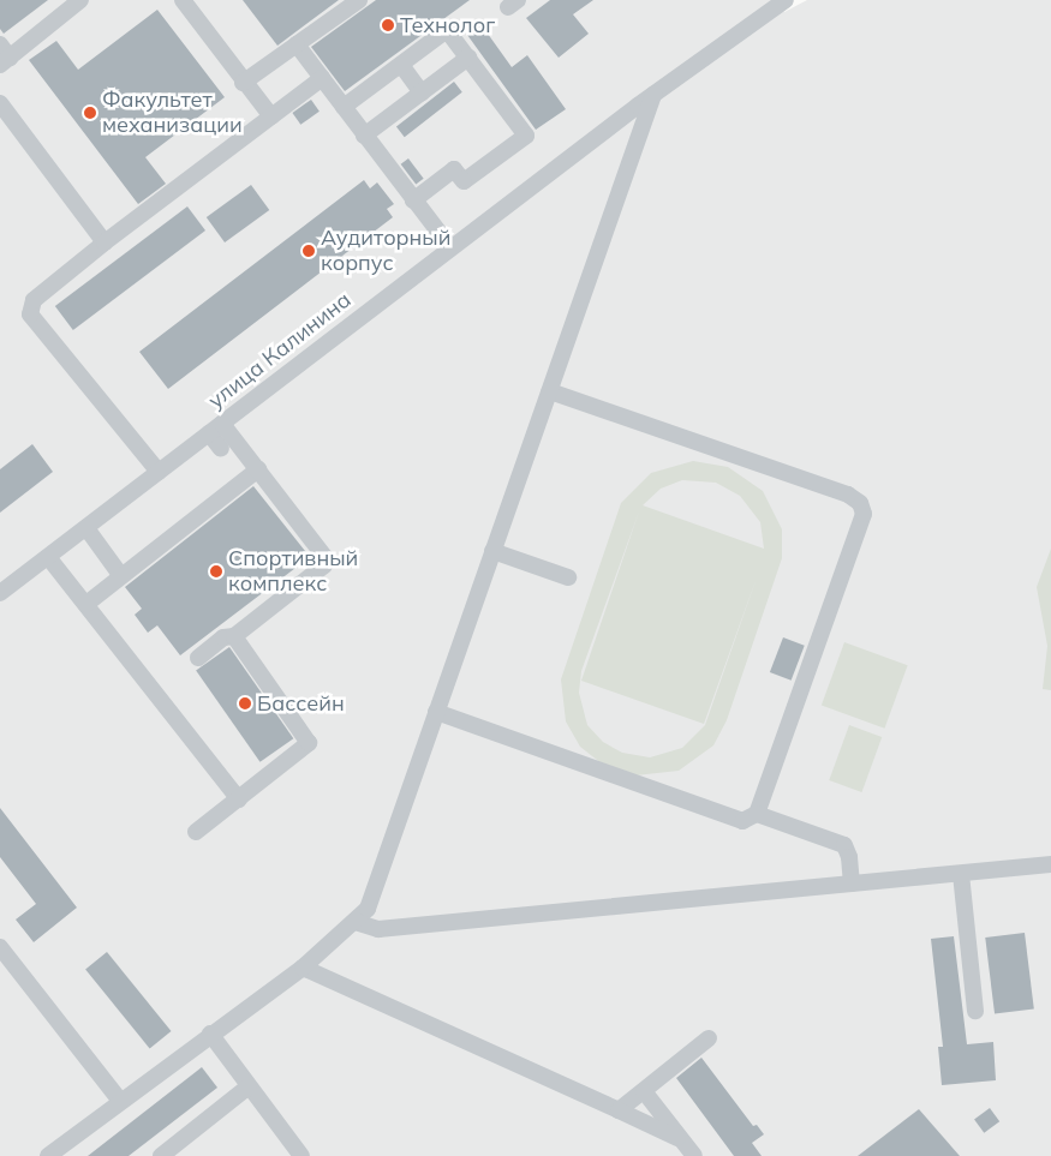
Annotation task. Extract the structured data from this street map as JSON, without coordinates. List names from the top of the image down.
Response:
{
  "streets": {
    "lane": ["улица Калинина"]
  },
  "places": [
    "Технолог",
    "Факультет механизации",
    "Аудиторный корпус",
    "Спортивный комплекс",
    "Бассейн"
  ]
}
